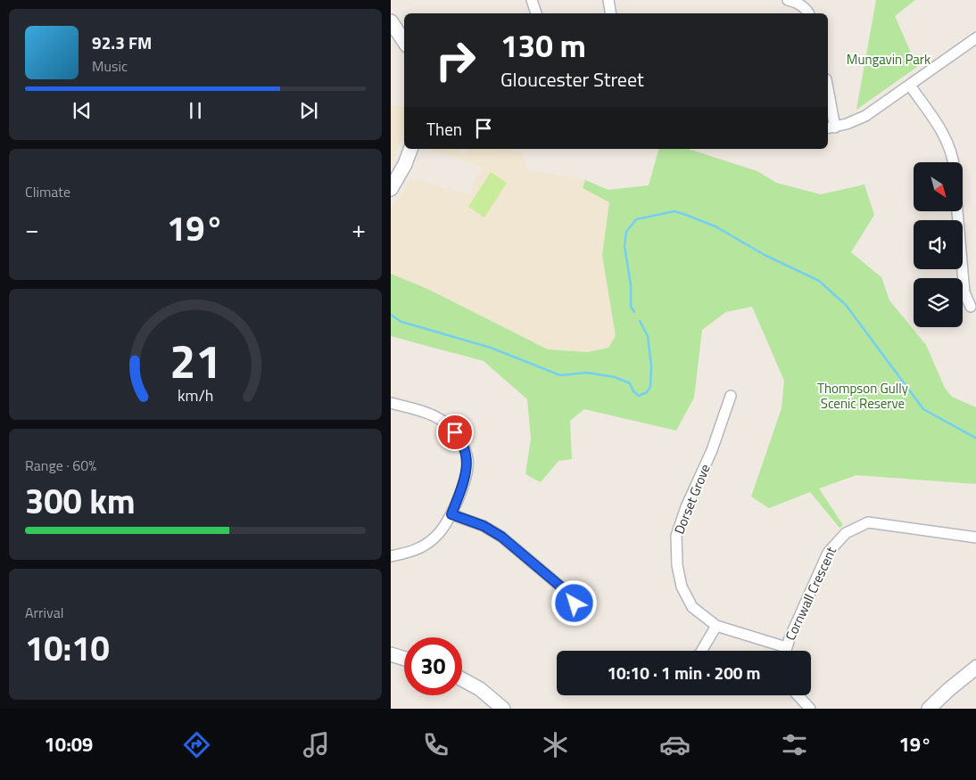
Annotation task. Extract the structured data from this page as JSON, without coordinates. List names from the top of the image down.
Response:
{
  "streets": {
    "street": ["Dorset Grove", "Cornwall Crescent"]
  },
  "crossings": [
    ["Dorset Grove", "Cornwall Crescent"]
  ],
  "parks": ["Mungavin Park", "Thompson Gully Scenic Reserve"],
  "north": "bottom right",
  "page": {
    "turn": ["130 m", "Gloucester Street"],
    "song": ["92.3 FM", "Music"],
    "then": "Then",
    "tile": [
      "Climate",
      ["Range · 60%", "300 km"],
      ["Arrival", "10:10"]
    ],
    "heat": ["−", "19°", "+"],
    "limit": "30",
    "trip": "10:10 · 1 min · 200 m",
    "tabs": ["10:09", "19°"],
    "gauge": ["21", "km/h"]
  }
}
